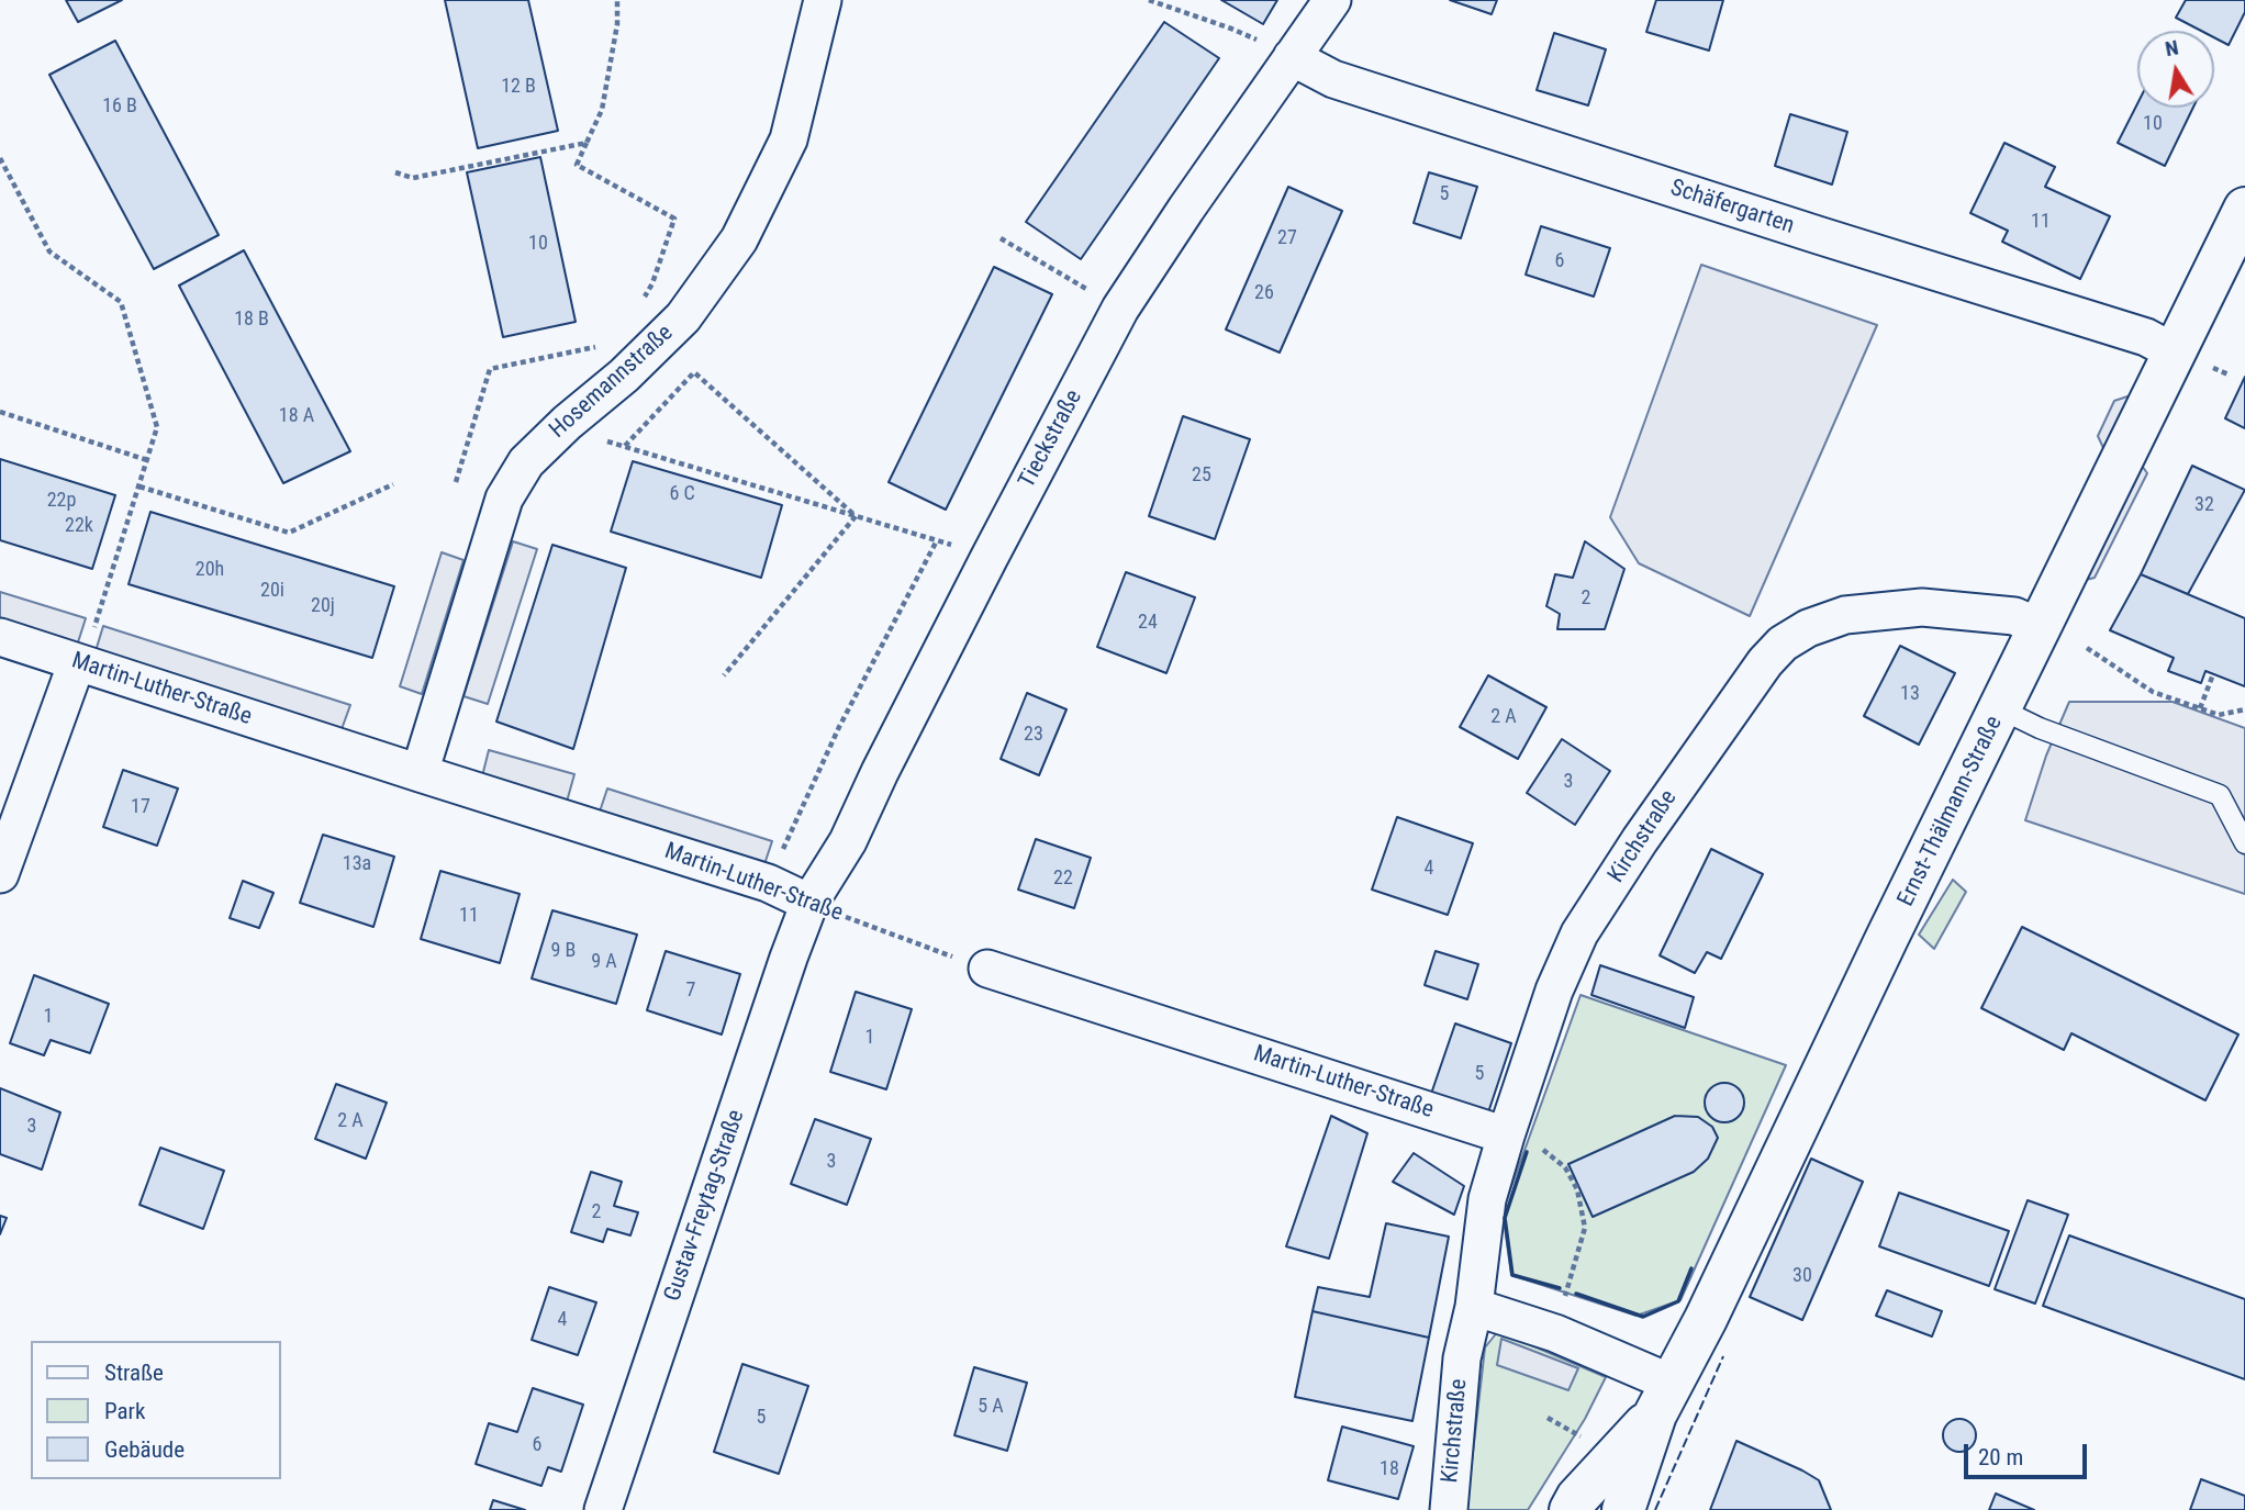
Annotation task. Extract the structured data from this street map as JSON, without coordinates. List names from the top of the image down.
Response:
{
  "streets": {
    "street": [
      "Schäfergarten",
      "Hosemannstraße",
      "Tieckstraße",
      "Martin-Luther-Straße",
      "Ernst-Thälmann-Straße",
      "Kirchstraße",
      "Gustav-Freytag-Straße"
    ]
  },
  "crossings": [
    ["Schäfergarten", "Tieckstraße"],
    ["Schäfergarten", "Ernst-Thälmann-Straße"],
    ["Hosemannstraße", "Martin-Luther-Straße"],
    ["Tieckstraße", "Martin-Luther-Straße"],
    ["Tieckstraße", "Gustav-Freytag-Straße"],
    ["Martin-Luther-Straße", "Kirchstraße"],
    ["Martin-Luther-Straße", "Gustav-Freytag-Straße"],
    ["Ernst-Thälmann-Straße", "Kirchstraße"]
  ],
  "house_numbers": [
    "12 B",
    "16 B",
    "10",
    "5",
    "11",
    "27",
    "10",
    "6",
    "26",
    "18 B",
    "18 A",
    "25",
    "6 C",
    "22p",
    "32",
    "22k",
    "20h",
    "20i",
    "2",
    "20j",
    "24",
    "13",
    "2 A",
    "23",
    "3",
    "17",
    "13a",
    "4",
    "22",
    "11",
    "9 B",
    "9 A",
    "7",
    "1",
    "1",
    "5",
    "2 A",
    "3",
    "3",
    "2",
    "30",
    "4",
    "5 A",
    "5",
    "6",
    "18"
  ],
  "legend": ["Straße", "Park", "Gebäude"],
  "scale_bar": "20 m",
  "north": "top"
}
